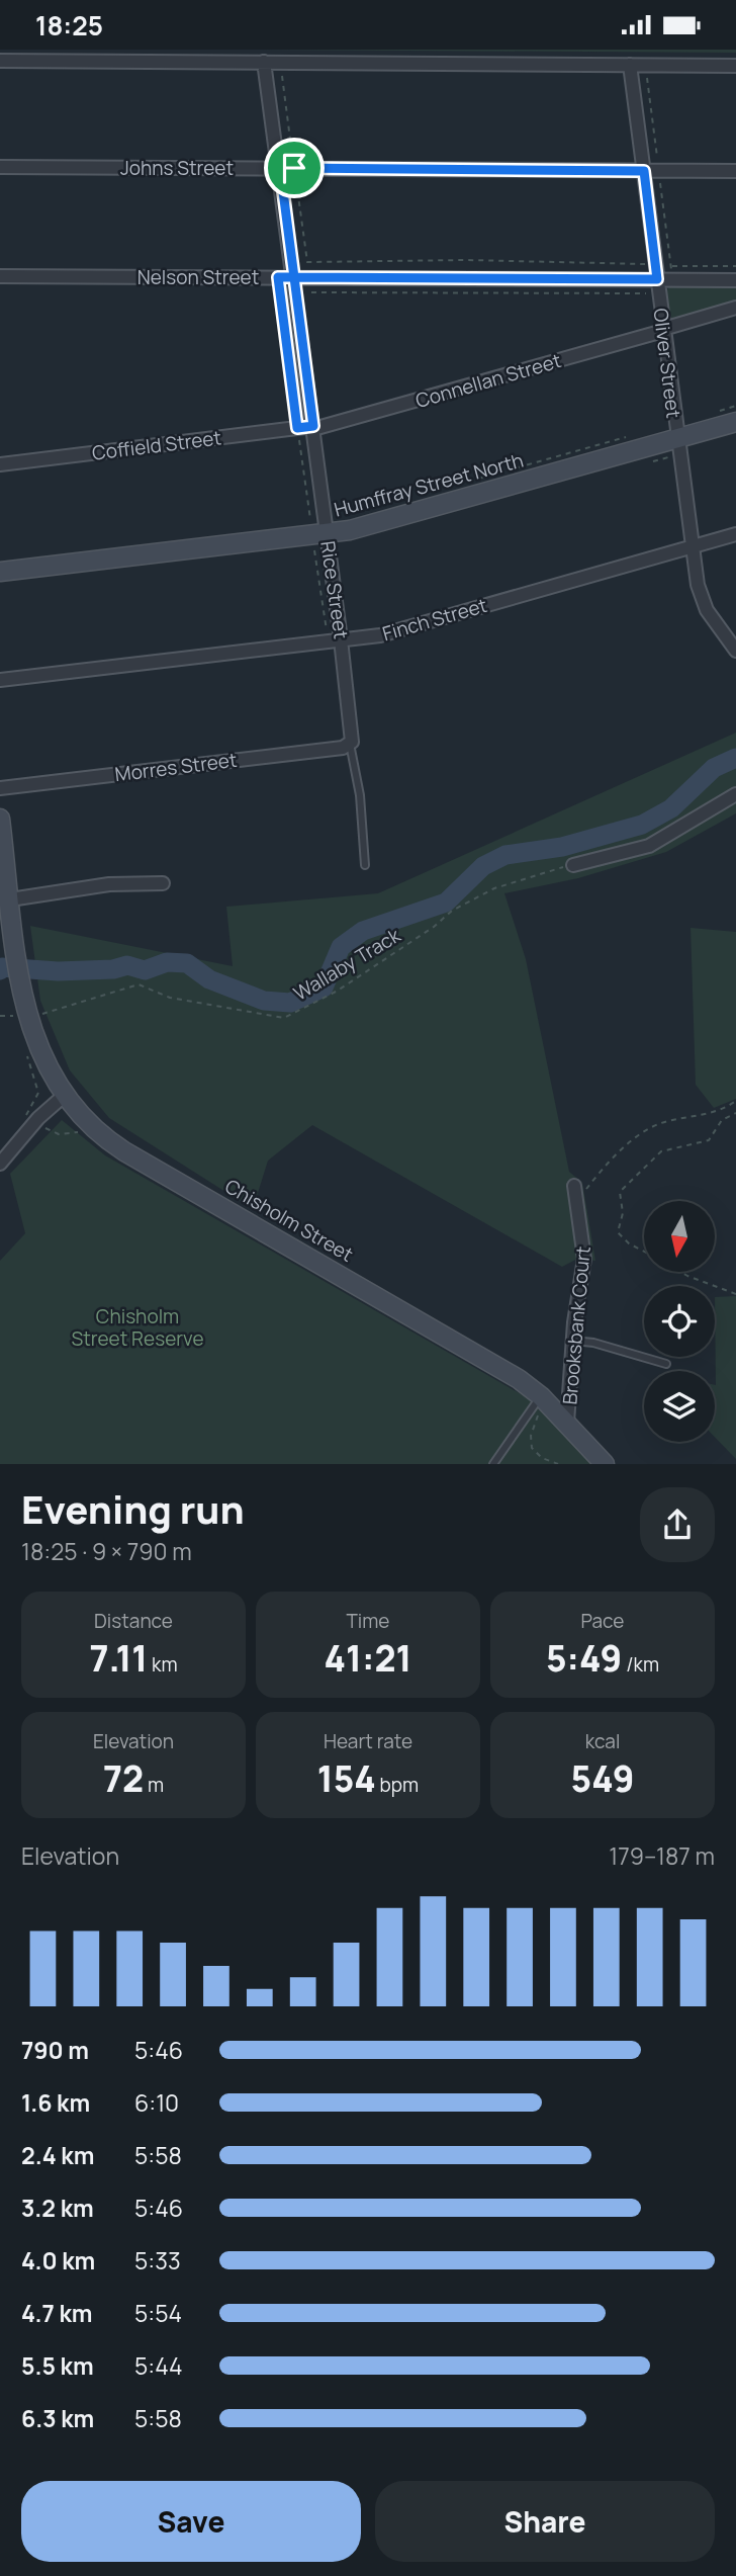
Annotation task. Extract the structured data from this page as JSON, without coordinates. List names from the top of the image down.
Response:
{
  "streets": {
    "street": [
      "Johns Street",
      "Nelson Street",
      "Oliver Street",
      "Connellan Street",
      "Coffield Street",
      "Humffray Street North",
      "Rice Street",
      "Finch Street",
      "Morres Street",
      "Chisholm Street",
      "Brooksbank Court"
    ],
    "path": ["Wallaby Track"]
  },
  "crossings": [
    ["Johns Street", "Oliver Street"],
    ["Johns Street", "Rice Street"],
    ["Nelson Street", "Oliver Street"],
    ["Nelson Street", "Rice Street"],
    ["Oliver Street", "Connellan Street"],
    ["Oliver Street", "Humffray Street North"],
    ["Oliver Street", "Finch Street"],
    ["Connellan Street", "Coffield Street"],
    ["Connellan Street", "Rice Street"],
    ["Coffield Street", "Rice Street"],
    ["Humffray Street North", "Rice Street"],
    ["Rice Street", "Finch Street"],
    ["Rice Street", "Morres Street"],
    ["Wallaby Track", "Chisholm Street"],
    ["Chisholm Street", "Brooksbank Court"]
  ],
  "parks": ["Chisholm Street Reserve"],
  "north": "bottom",
  "page": {
    "status": "18:25",
    "heading": ["Evening run", "18:25 · 9 × 790 m"],
    "stats": [
      ["Distance", "7.11 km"],
      ["Time", "41:21"],
      ["Pace", "5:49 /km"],
      ["Elevation", "72 m"],
      ["Heart rate", "154 bpm"],
      ["kcal", "549"]
    ],
    "chart": ["Elevation", "179–187 m"],
    "list": [
      {
        "name": "790 m",
        "note": "5:46"
      },
      {
        "name": "1.6 km",
        "note": "6:10"
      },
      {
        "name": "2.4 km",
        "note": "5:58"
      },
      {
        "name": "3.2 km",
        "note": "5:46"
      },
      {
        "name": "4.0 km",
        "note": "5:33"
      },
      {
        "name": "4.7 km",
        "note": "5:54"
      },
      {
        "name": "5.5 km",
        "note": "5:44"
      },
      {
        "name": "6.3 km",
        "note": "5:58"
      }
    ],
    "buttons": ["Save", "Share"]
  }
}
